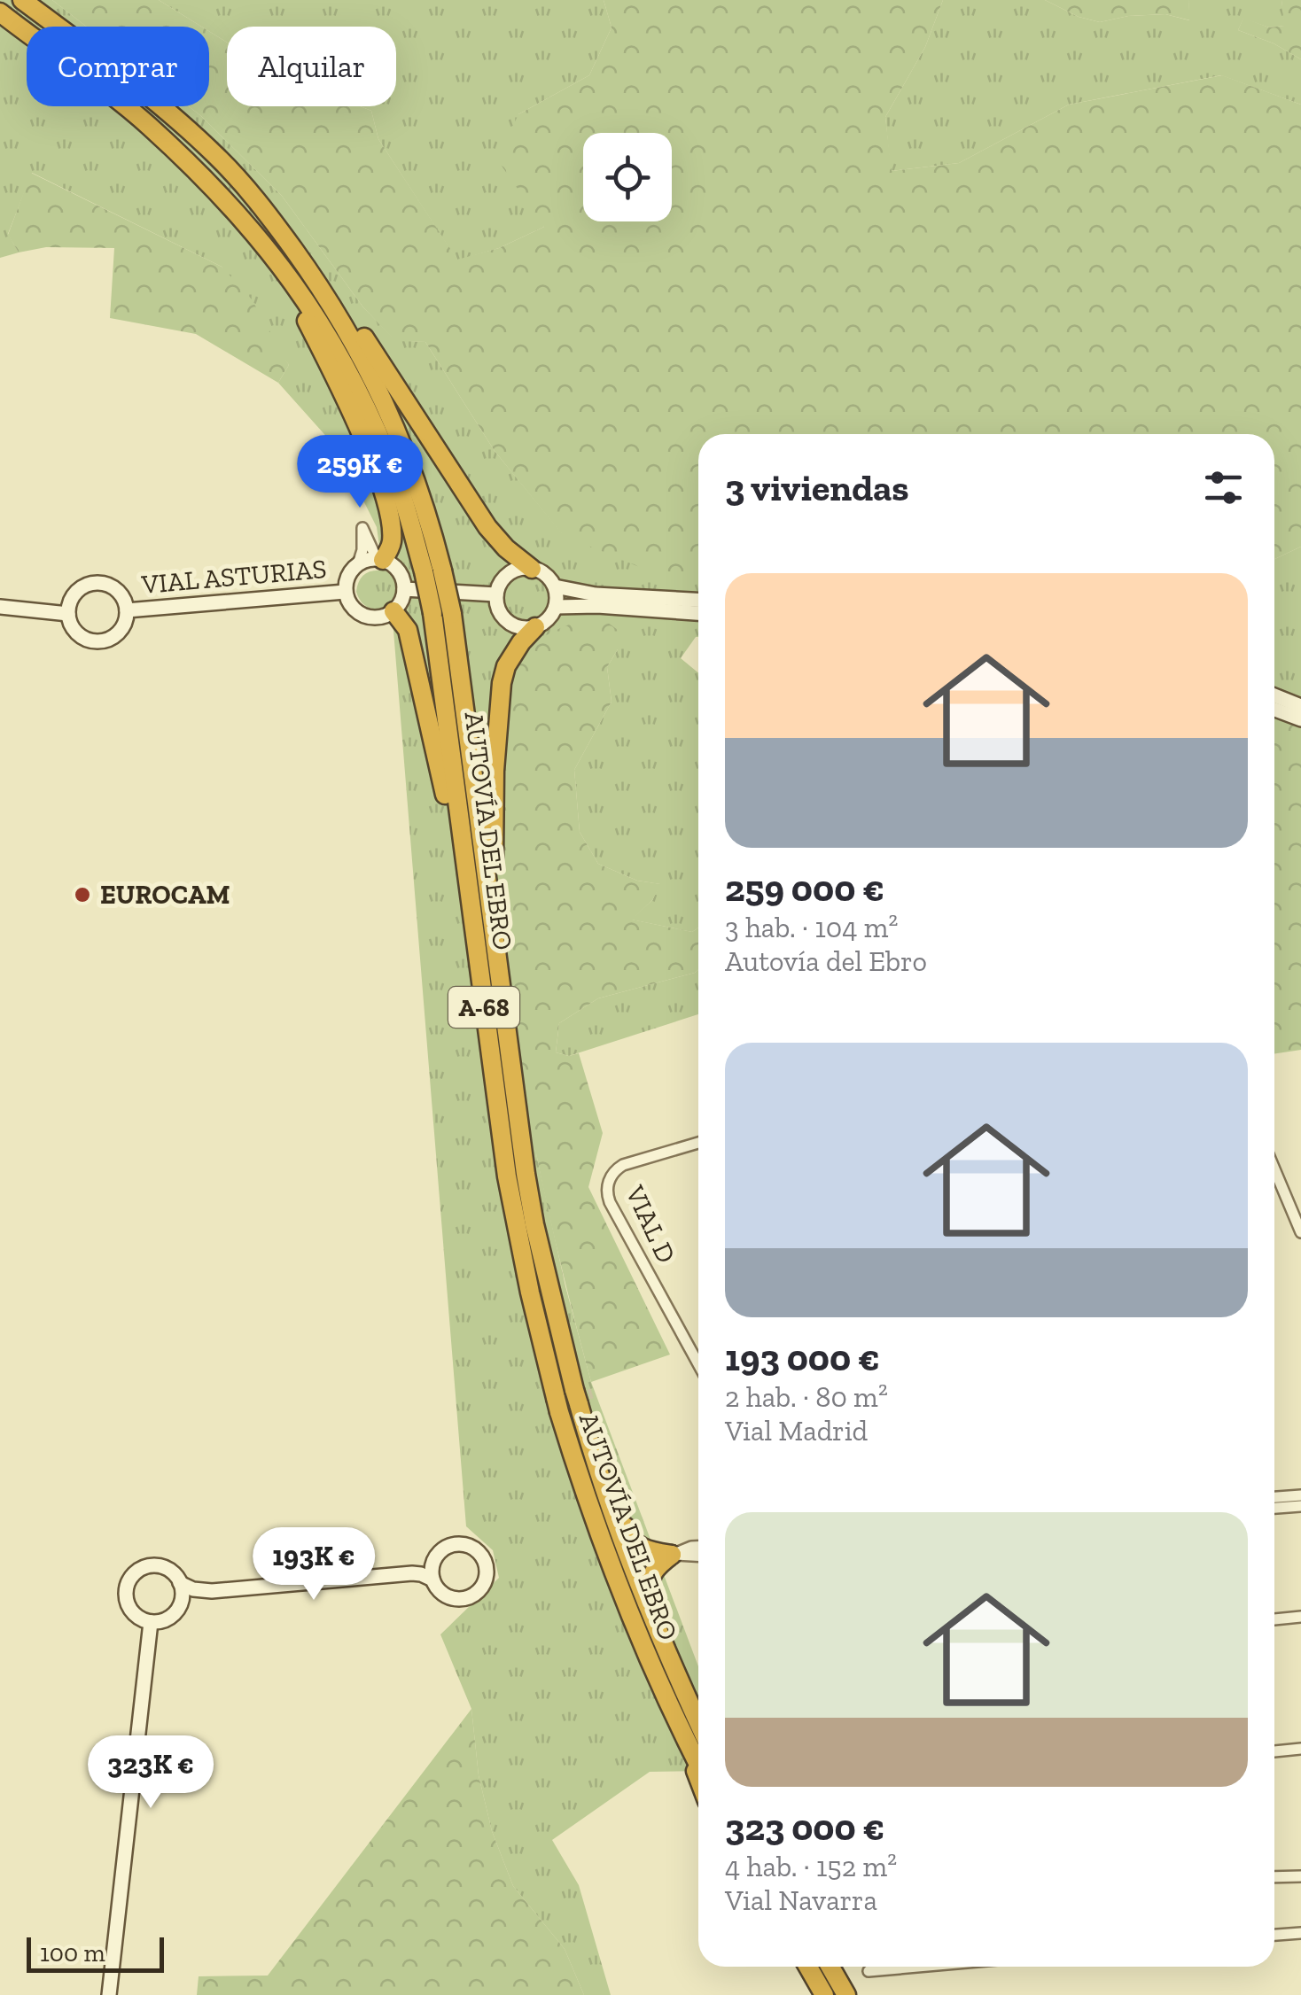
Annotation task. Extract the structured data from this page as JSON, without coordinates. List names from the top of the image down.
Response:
{
  "streets": {
    "highway": ["AUTOVÍA DEL EBRO", "A-68"],
    "street": ["VIAL ASTURIAS", "VIAL D"]
  },
  "places": ["EUROCAM"],
  "scale_bar": "100 m",
  "page": {
    "chip": ["Comprar", "Alquilar"],
    "heading": "3 viviendas",
    "price": ["259K €", "193K €", "323K €"],
    "list": [
      {
        "name": "259 000 €",
        "note": "3 hab. · 104 m² · Autovía del Ebro"
      },
      {
        "name": "193 000 €",
        "note": "2 hab. · 80 m² · Vial Madrid"
      },
      {
        "name": "323 000 €",
        "note": "4 hab. · 152 m² · Vial Navarra"
      }
    ],
    "scale": "100 m"
  }
}
